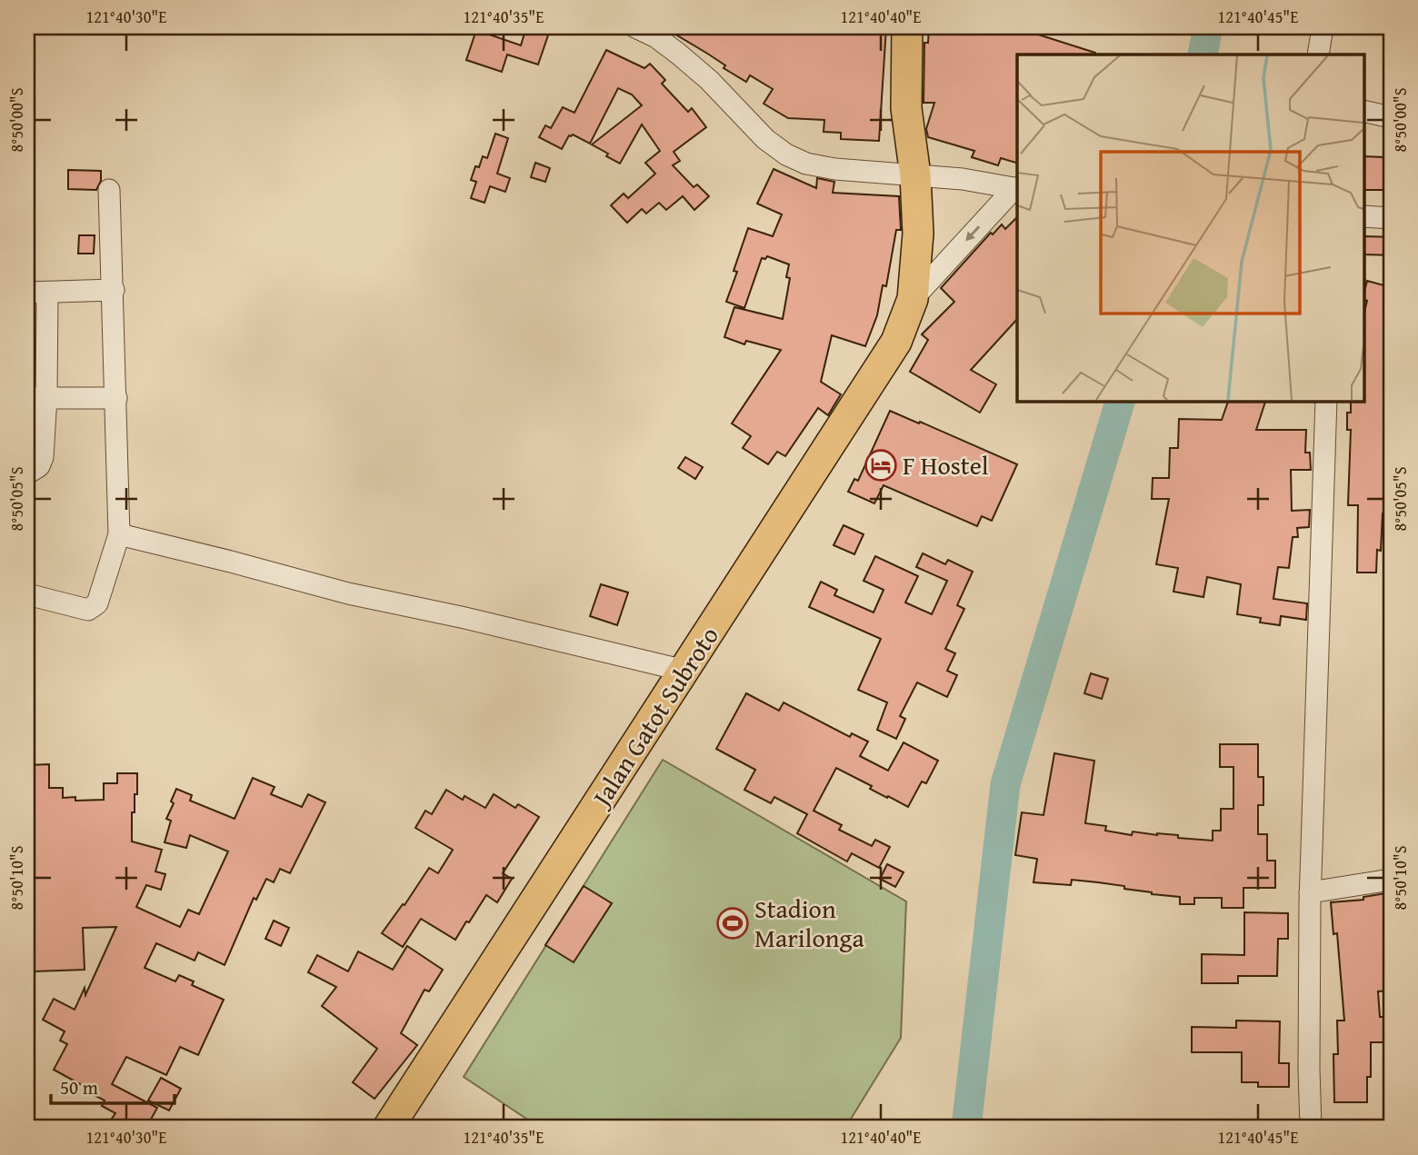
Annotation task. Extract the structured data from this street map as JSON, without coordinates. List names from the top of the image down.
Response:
{
  "streets": {
    "highway": ["Jalan Gatot Subroto"]
  },
  "places": {
    "hotel": ["F Hostel"],
    "sports": ["Stadion Marilonga"]
  },
  "scale_bar": "50 m",
  "coordinates": [
    "121°40'30\"E",
    "121°40'35\"E",
    "121°40'40\"E",
    "121°40'45\"E",
    "8°50'00\"S",
    "8°50'05\"S",
    "8°50'10\"S"
  ]
}
